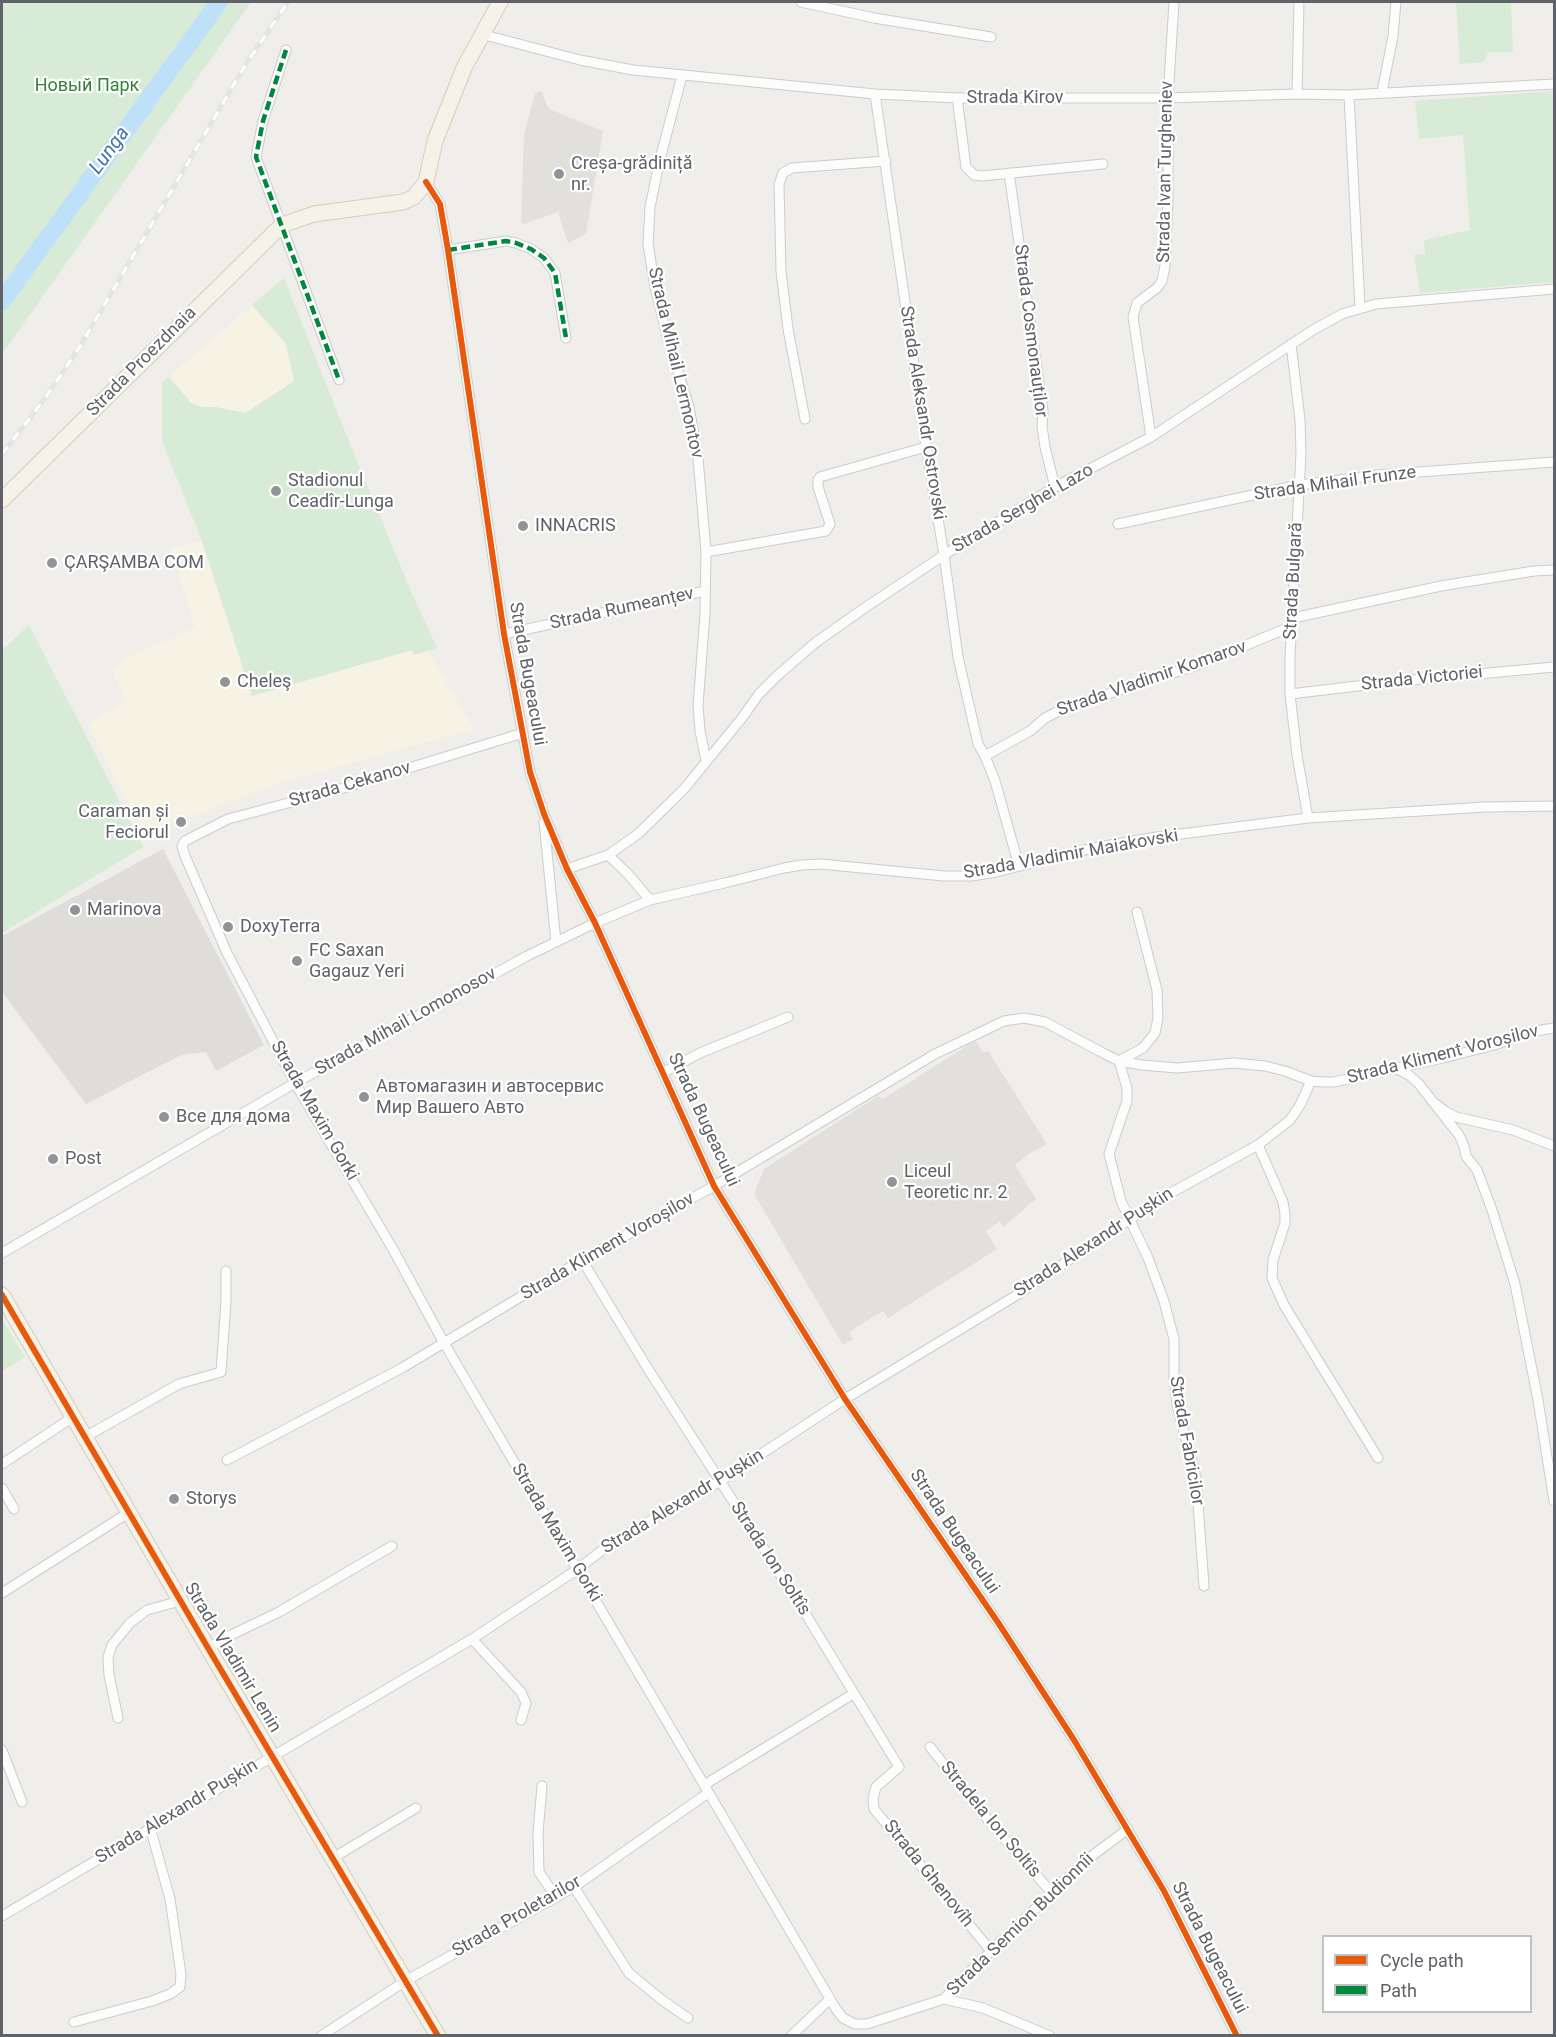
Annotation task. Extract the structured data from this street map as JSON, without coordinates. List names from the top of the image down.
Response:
{
  "streets": {
    "main road": ["Strada Proezdnaia", "Strada Vladimir Lenin"],
    "street": [
      "Strada Kirov",
      "Strada Ivan Turgheniev",
      "Strada Cosmonauților",
      "Strada Mihail Lermontov",
      "Strada Aleksandr Ostrovski",
      "Strada Mihail Frunze",
      "Strada Serghei Lazo",
      "Strada Bulgară",
      "Strada Rumeanțev",
      "Strada Bugeacului",
      "Strada Vladimir Komarov",
      "Strada Victoriei",
      "Strada Cekanov",
      "Strada Vladimir Maiakovski",
      "Strada Mihail Lomonosov",
      "Strada Kliment Voroșilov",
      "Strada Maxim Gorki",
      "Strada Alexandr Pușkin",
      "Strada Fabricilor",
      "Strada Ion Soltîs",
      "Stradela Ion Soltîs",
      "Strada Ghenovîh",
      "Strada Proletarilor",
      "Strada Semion Budionnîi"
    ]
  },
  "crossings": [
    ["Strada Kirov", "Strada Ivan Turgheniev"],
    ["Strada Kirov", "Strada Mihail Lermontov"],
    ["Strada Kirov", "Strada Aleksandr Ostrovski"],
    ["Strada Ivan Turgheniev", "Strada Serghei Lazo"],
    ["Strada Cosmonauților", "Strada Serghei Lazo"],
    ["Strada Proezdnaia", "Strada Bugeacului"],
    ["Strada Mihail Lermontov", "Strada Serghei Lazo"],
    ["Strada Mihail Lermontov", "Strada Rumeanțev"],
    ["Strada Aleksandr Ostrovski", "Strada Serghei Lazo"],
    ["Strada Aleksandr Ostrovski", "Strada Vladimir Komarov"],
    ["Strada Aleksandr Ostrovski", "Strada Vladimir Maiakovski"],
    ["Strada Mihail Frunze", "Strada Bulgară"],
    ["Strada Serghei Lazo", "Strada Bulgară"],
    ["Strada Serghei Lazo", "Strada Bugeacului"],
    ["Strada Bulgară", "Strada Vladimir Komarov"],
    ["Strada Bulgară", "Strada Victoriei"],
    ["Strada Bulgară", "Strada Vladimir Maiakovski"],
    ["Strada Rumeanțev", "Strada Bugeacului"],
    ["Strada Bugeacului", "Strada Cekanov"],
    ["Strada Bugeacului", "Strada Vladimir Maiakovski"],
    ["Strada Bugeacului", "Strada Mihail Lomonosov"],
    ["Strada Bugeacului", "Strada Kliment Voroșilov"],
    ["Strada Bugeacului", "Strada Alexandr Pușkin"],
    ["Strada Bugeacului", "Strada Semion Budionnîi"],
    ["Strada Cekanov", "Strada Maxim Gorki"],
    ["Strada Vladimir Maiakovski", "Strada Mihail Lomonosov"],
    ["Strada Mihail Lomonosov", "Strada Maxim Gorki"],
    ["Strada Kliment Voroșilov", "Strada Maxim Gorki"],
    ["Strada Kliment Voroșilov", "Strada Alexandr Pușkin"],
    ["Strada Kliment Voroșilov", "Strada Fabricilor"],
    ["Strada Kliment Voroșilov", "Strada Ion Soltîs"],
    ["Strada Maxim Gorki", "Strada Alexandr Pușkin"],
    ["Strada Maxim Gorki", "Strada Proletarilor"],
    ["Strada Maxim Gorki", "Strada Semion Budionnîi"],
    ["Strada Alexandr Pușkin", "Strada Fabricilor"],
    ["Strada Alexandr Pușkin", "Strada Ion Soltîs"],
    ["Strada Alexandr Pușkin", "Strada Vladimir Lenin"],
    ["Strada Ion Soltîs", "Strada Ghenovîh"],
    ["Strada Ion Soltîs", "Strada Proletarilor"],
    ["Strada Vladimir Lenin", "Strada Proletarilor"],
    ["Stradela Ion Soltîs", "Strada Semion Budionnîi"],
    ["Strada Ghenovîh", "Strada Semion Budionnîi"]
  ],
  "water": ["Lunga"],
  "parks": ["Новый Парк"],
  "places": [
    "Creșa-grădiniță nr.",
    "Stadionul Ceadîr-Lunga",
    "INNACRIS",
    "ÇARŞAMBA COM",
    "Cheleş",
    "Caraman și Feciorul",
    "Marinova",
    "DoxyTerra",
    "FC Saxan Gagauz Yeri",
    "Автомагазин и автосервис Мир Вашего Авто",
    "Все для дома",
    "Post",
    "Liceul Teoretic nr. 2",
    "Storys"
  ],
  "legend": ["Cycle path", "Path"]
}
